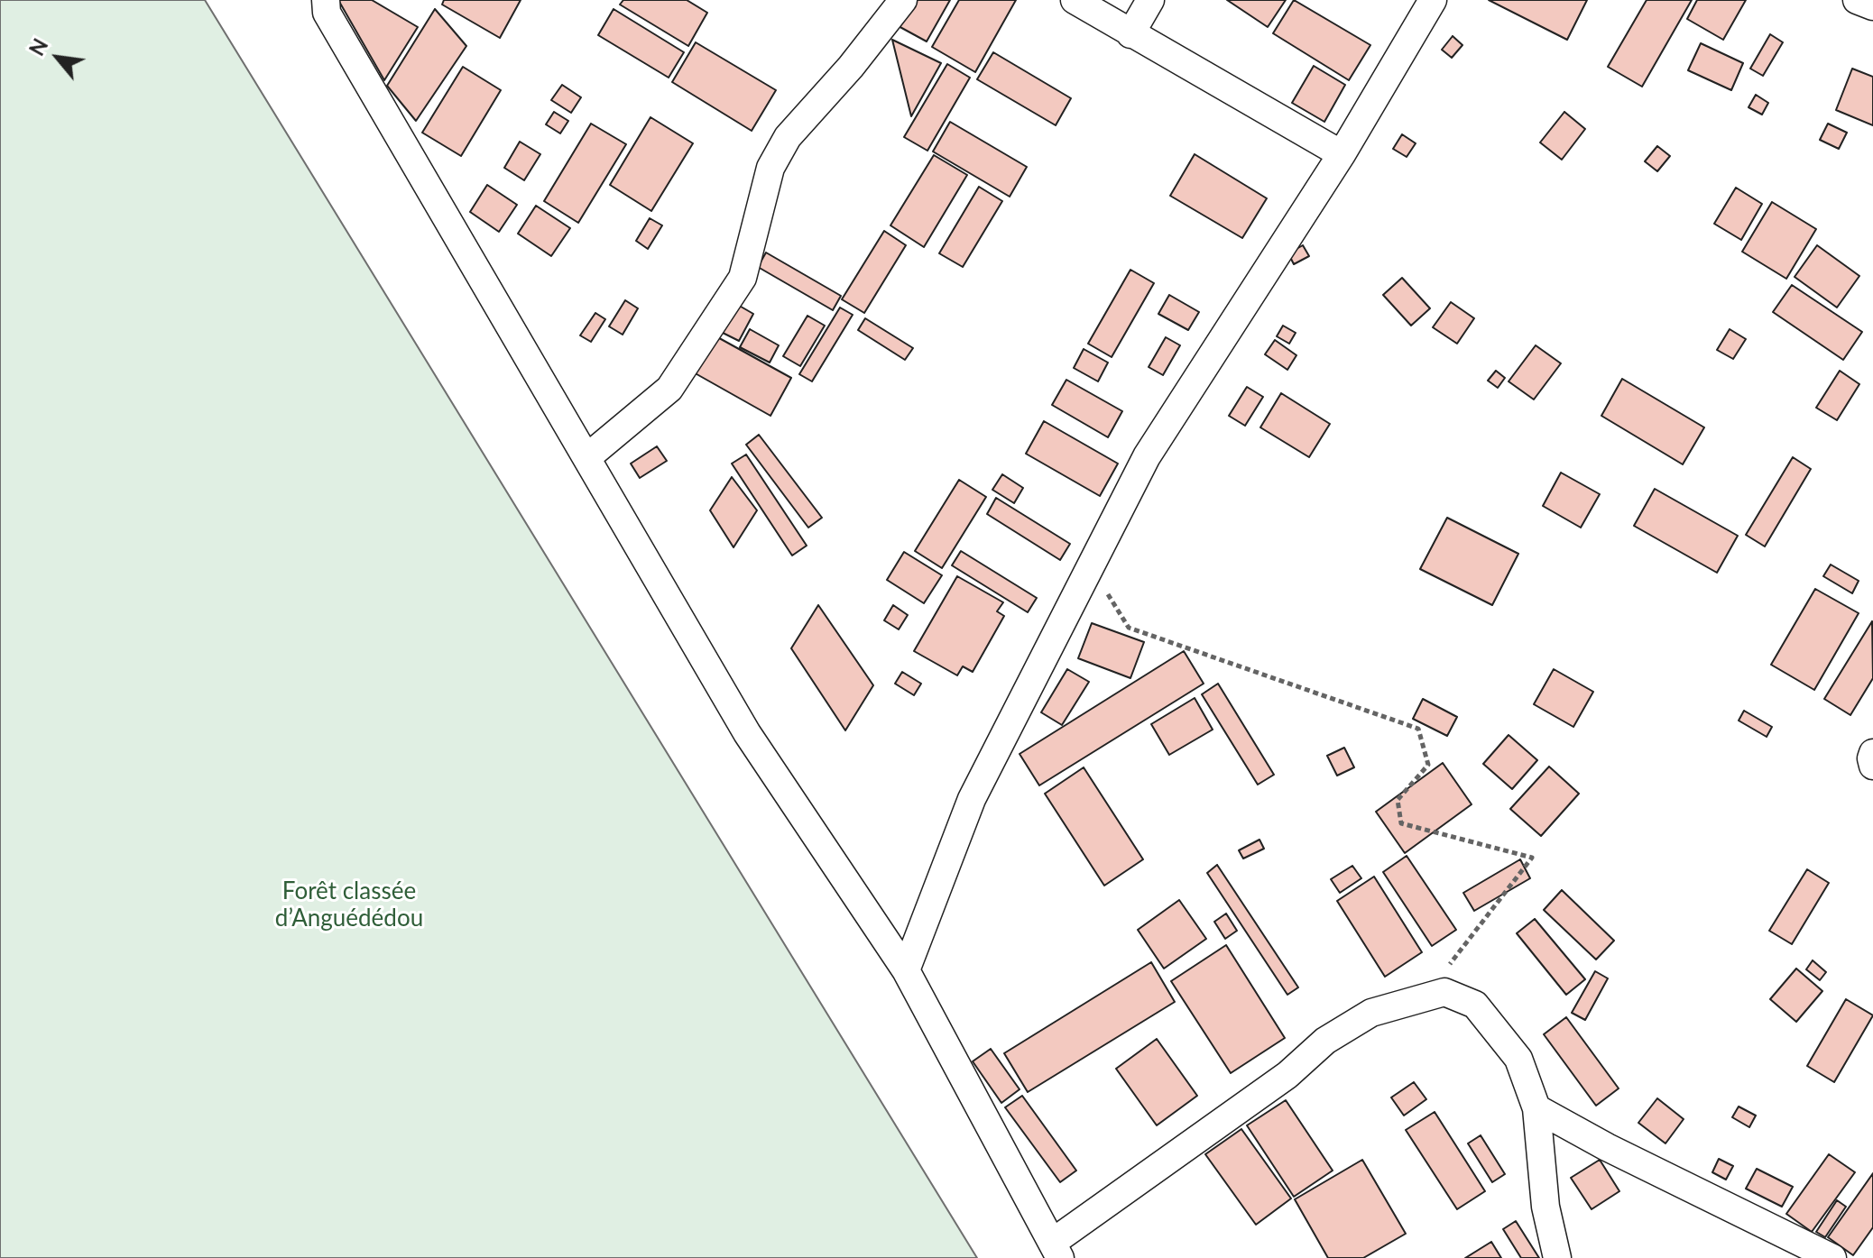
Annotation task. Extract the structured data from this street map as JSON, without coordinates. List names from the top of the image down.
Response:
{
  "parks": ["Forêt classée d’Anguédédou"],
  "north": "top left"
}
